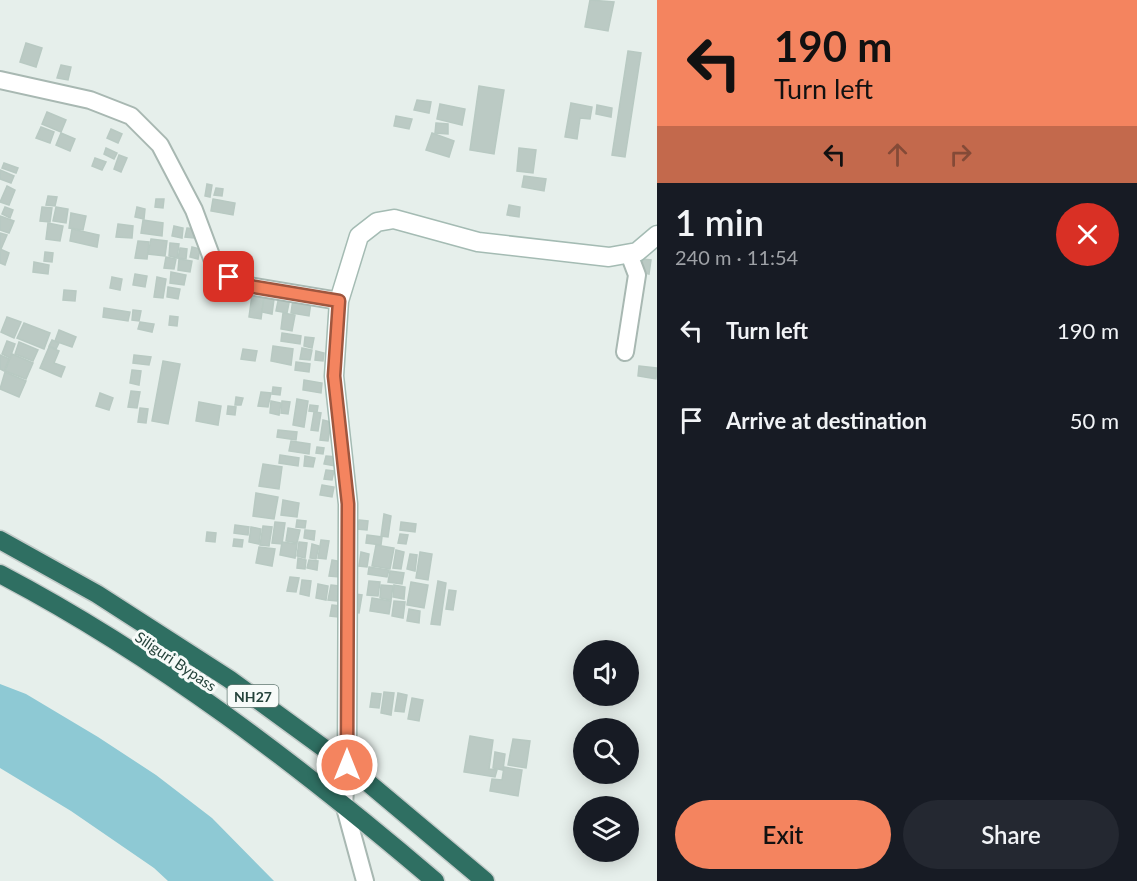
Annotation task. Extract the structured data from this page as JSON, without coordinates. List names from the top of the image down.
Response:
{
  "streets": {
    "highway": ["Siliguri Bypass", "NH27"]
  },
  "page": {
    "turn": ["190 m", "Turn left"],
    "heading": ["1 min", "240 m · 11:54"],
    "list": [
      {
        "name": "Turn left",
        "value": "190 m"
      },
      {
        "name": "Arrive at destination",
        "value": "50 m"
      }
    ],
    "buttons": ["Exit", "Share"]
  }
}
